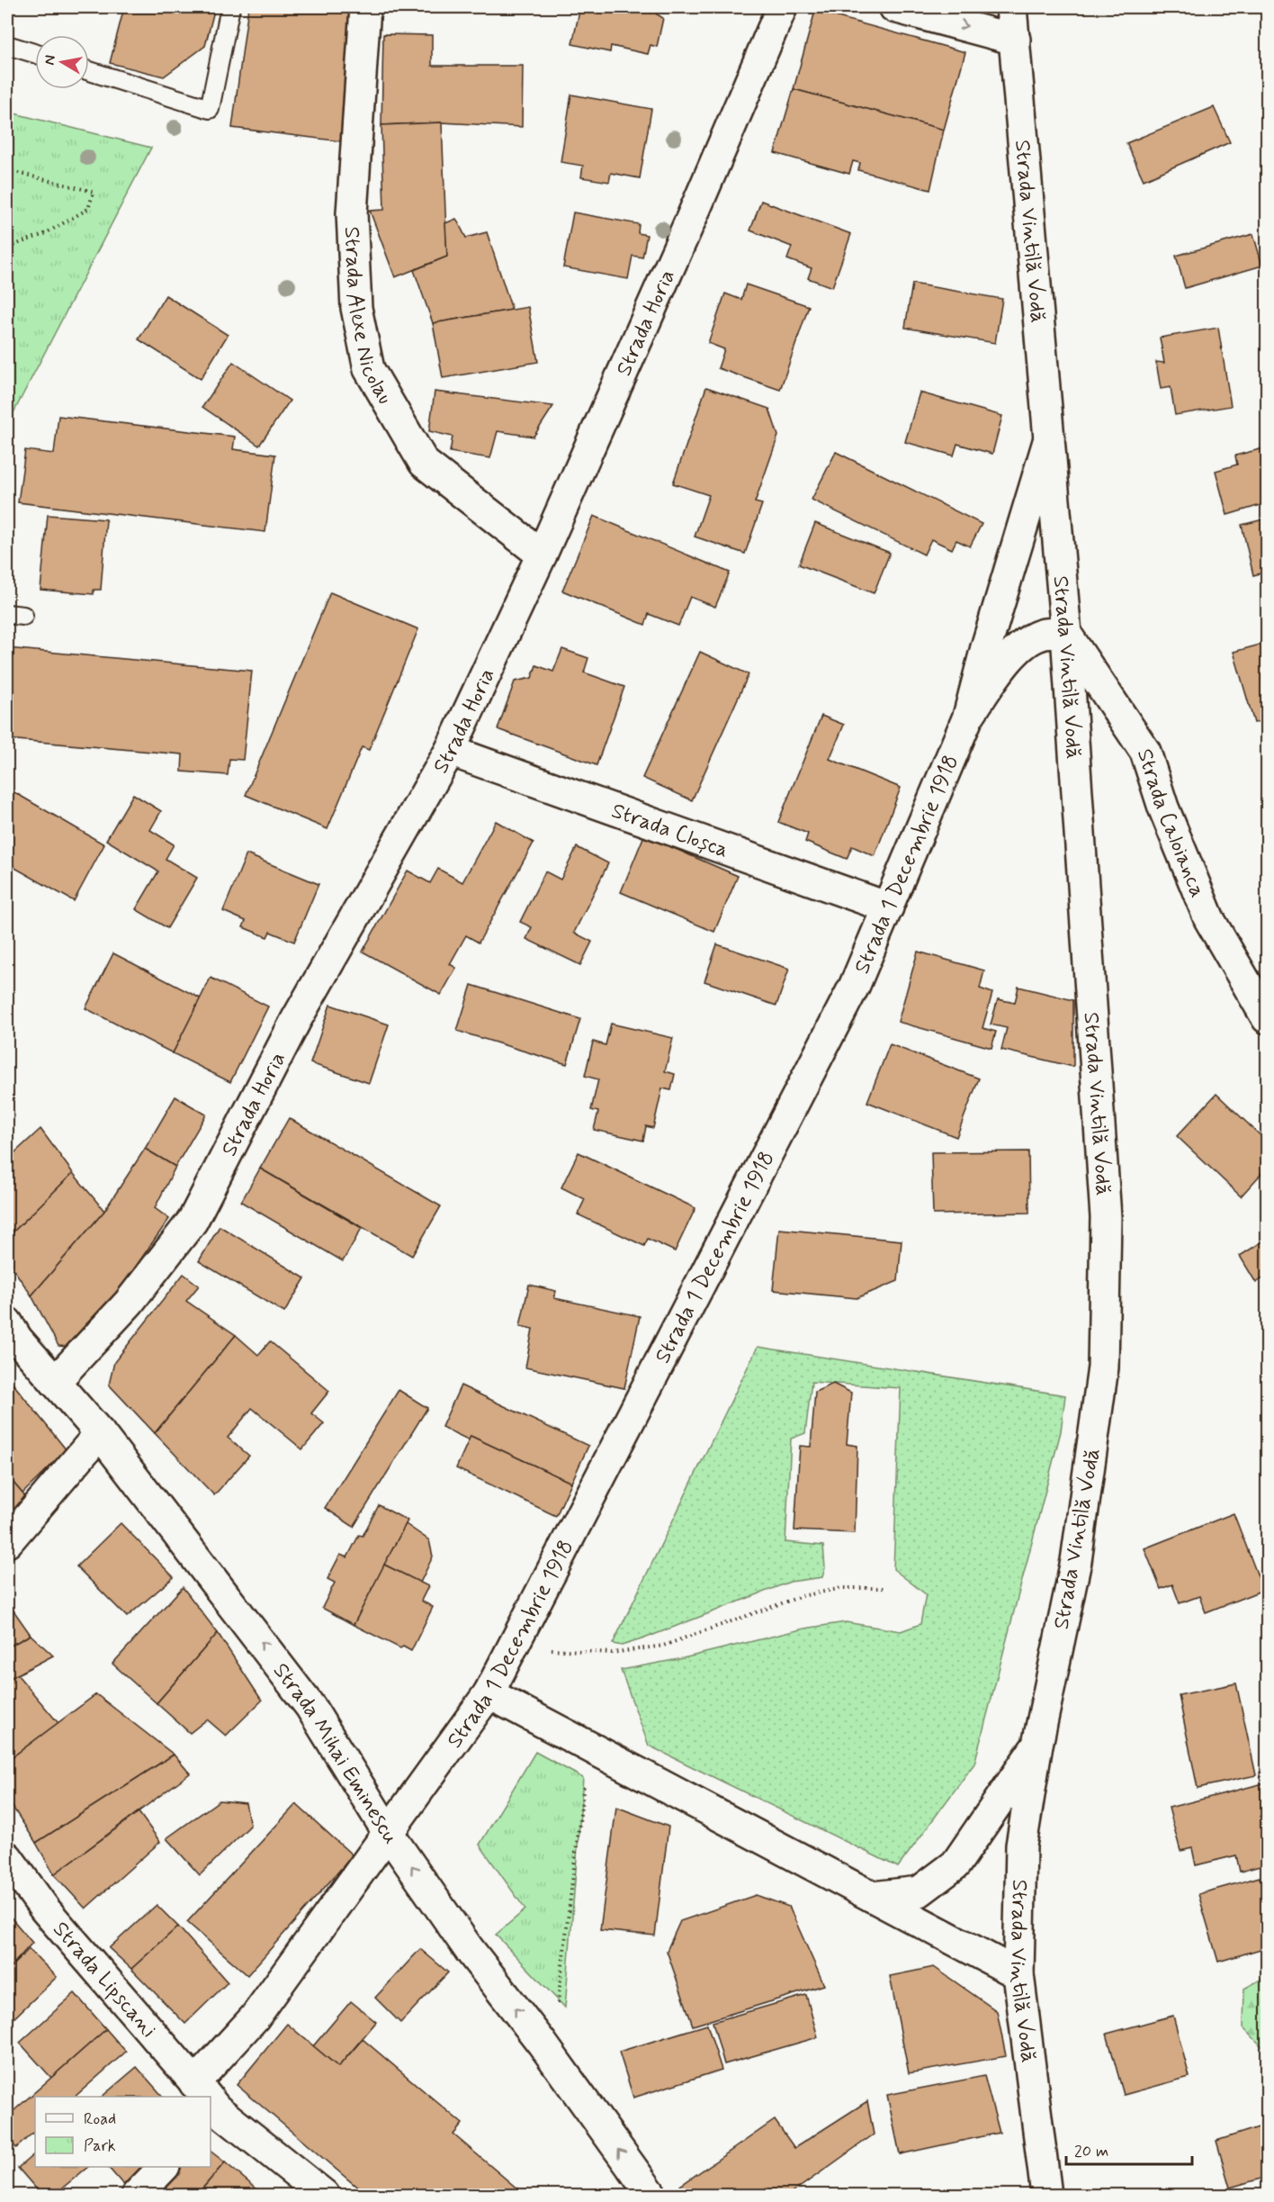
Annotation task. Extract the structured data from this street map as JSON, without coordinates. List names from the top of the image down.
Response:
{
  "streets": {
    "street": [
      "Strada Vintilă Vodă",
      "Strada Alexe Nicolau",
      "Strada Horia",
      "Strada Caloianca",
      "Strada Cloșca",
      "Strada 1 Decembrie 1918",
      "Strada Mihai Eminescu",
      "Strada Lipscani"
    ]
  },
  "crossings": [
    ["Strada Vintilă Vodă", "Strada Caloianca"],
    ["Strada Vintilă Vodă", "Strada 1 Decembrie 1918"],
    ["Strada Alexe Nicolau", "Strada Horia"],
    ["Strada Horia", "Strada Cloșca"],
    ["Strada Horia", "Strada Mihai Eminescu"],
    ["Strada Cloșca", "Strada 1 Decembrie 1918"],
    ["Strada 1 Decembrie 1918", "Strada Mihai Eminescu"]
  ],
  "one_way": ["Strada Mihai Eminescu"],
  "legend": ["Road", "Park"],
  "scale_bar": "20 m",
  "north": "left"
}
